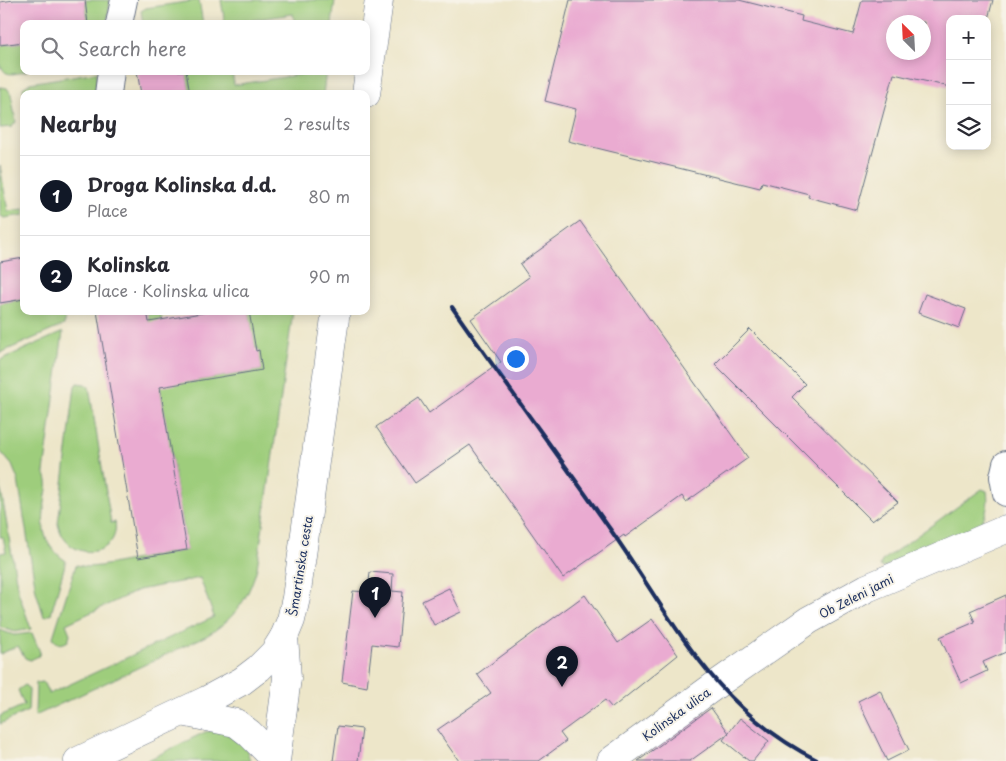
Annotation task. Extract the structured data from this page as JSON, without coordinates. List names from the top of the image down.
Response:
{
  "streets": {
    "street": ["Šmartinska cesta", "Ob Zeleni jami", "Kolinska ulica"]
  },
  "crossings": [
    ["Ob Zeleni jami", "Kolinska ulica"]
  ],
  "north": "top left",
  "page": {
    "map_buttons": ["+", "−"],
    "search": "Search here",
    "heading": ["Nearby", "2 results"],
    "list": [
      {
        "mark": "1",
        "name": "Droga Kolinska d.d.",
        "note": "Place",
        "value": "80 m"
      },
      {
        "mark": "2",
        "name": "Kolinska",
        "note": "Place · Kolinska ulica",
        "value": "90 m"
      }
    ],
    "pins": ["1", "2"]
  }
}
